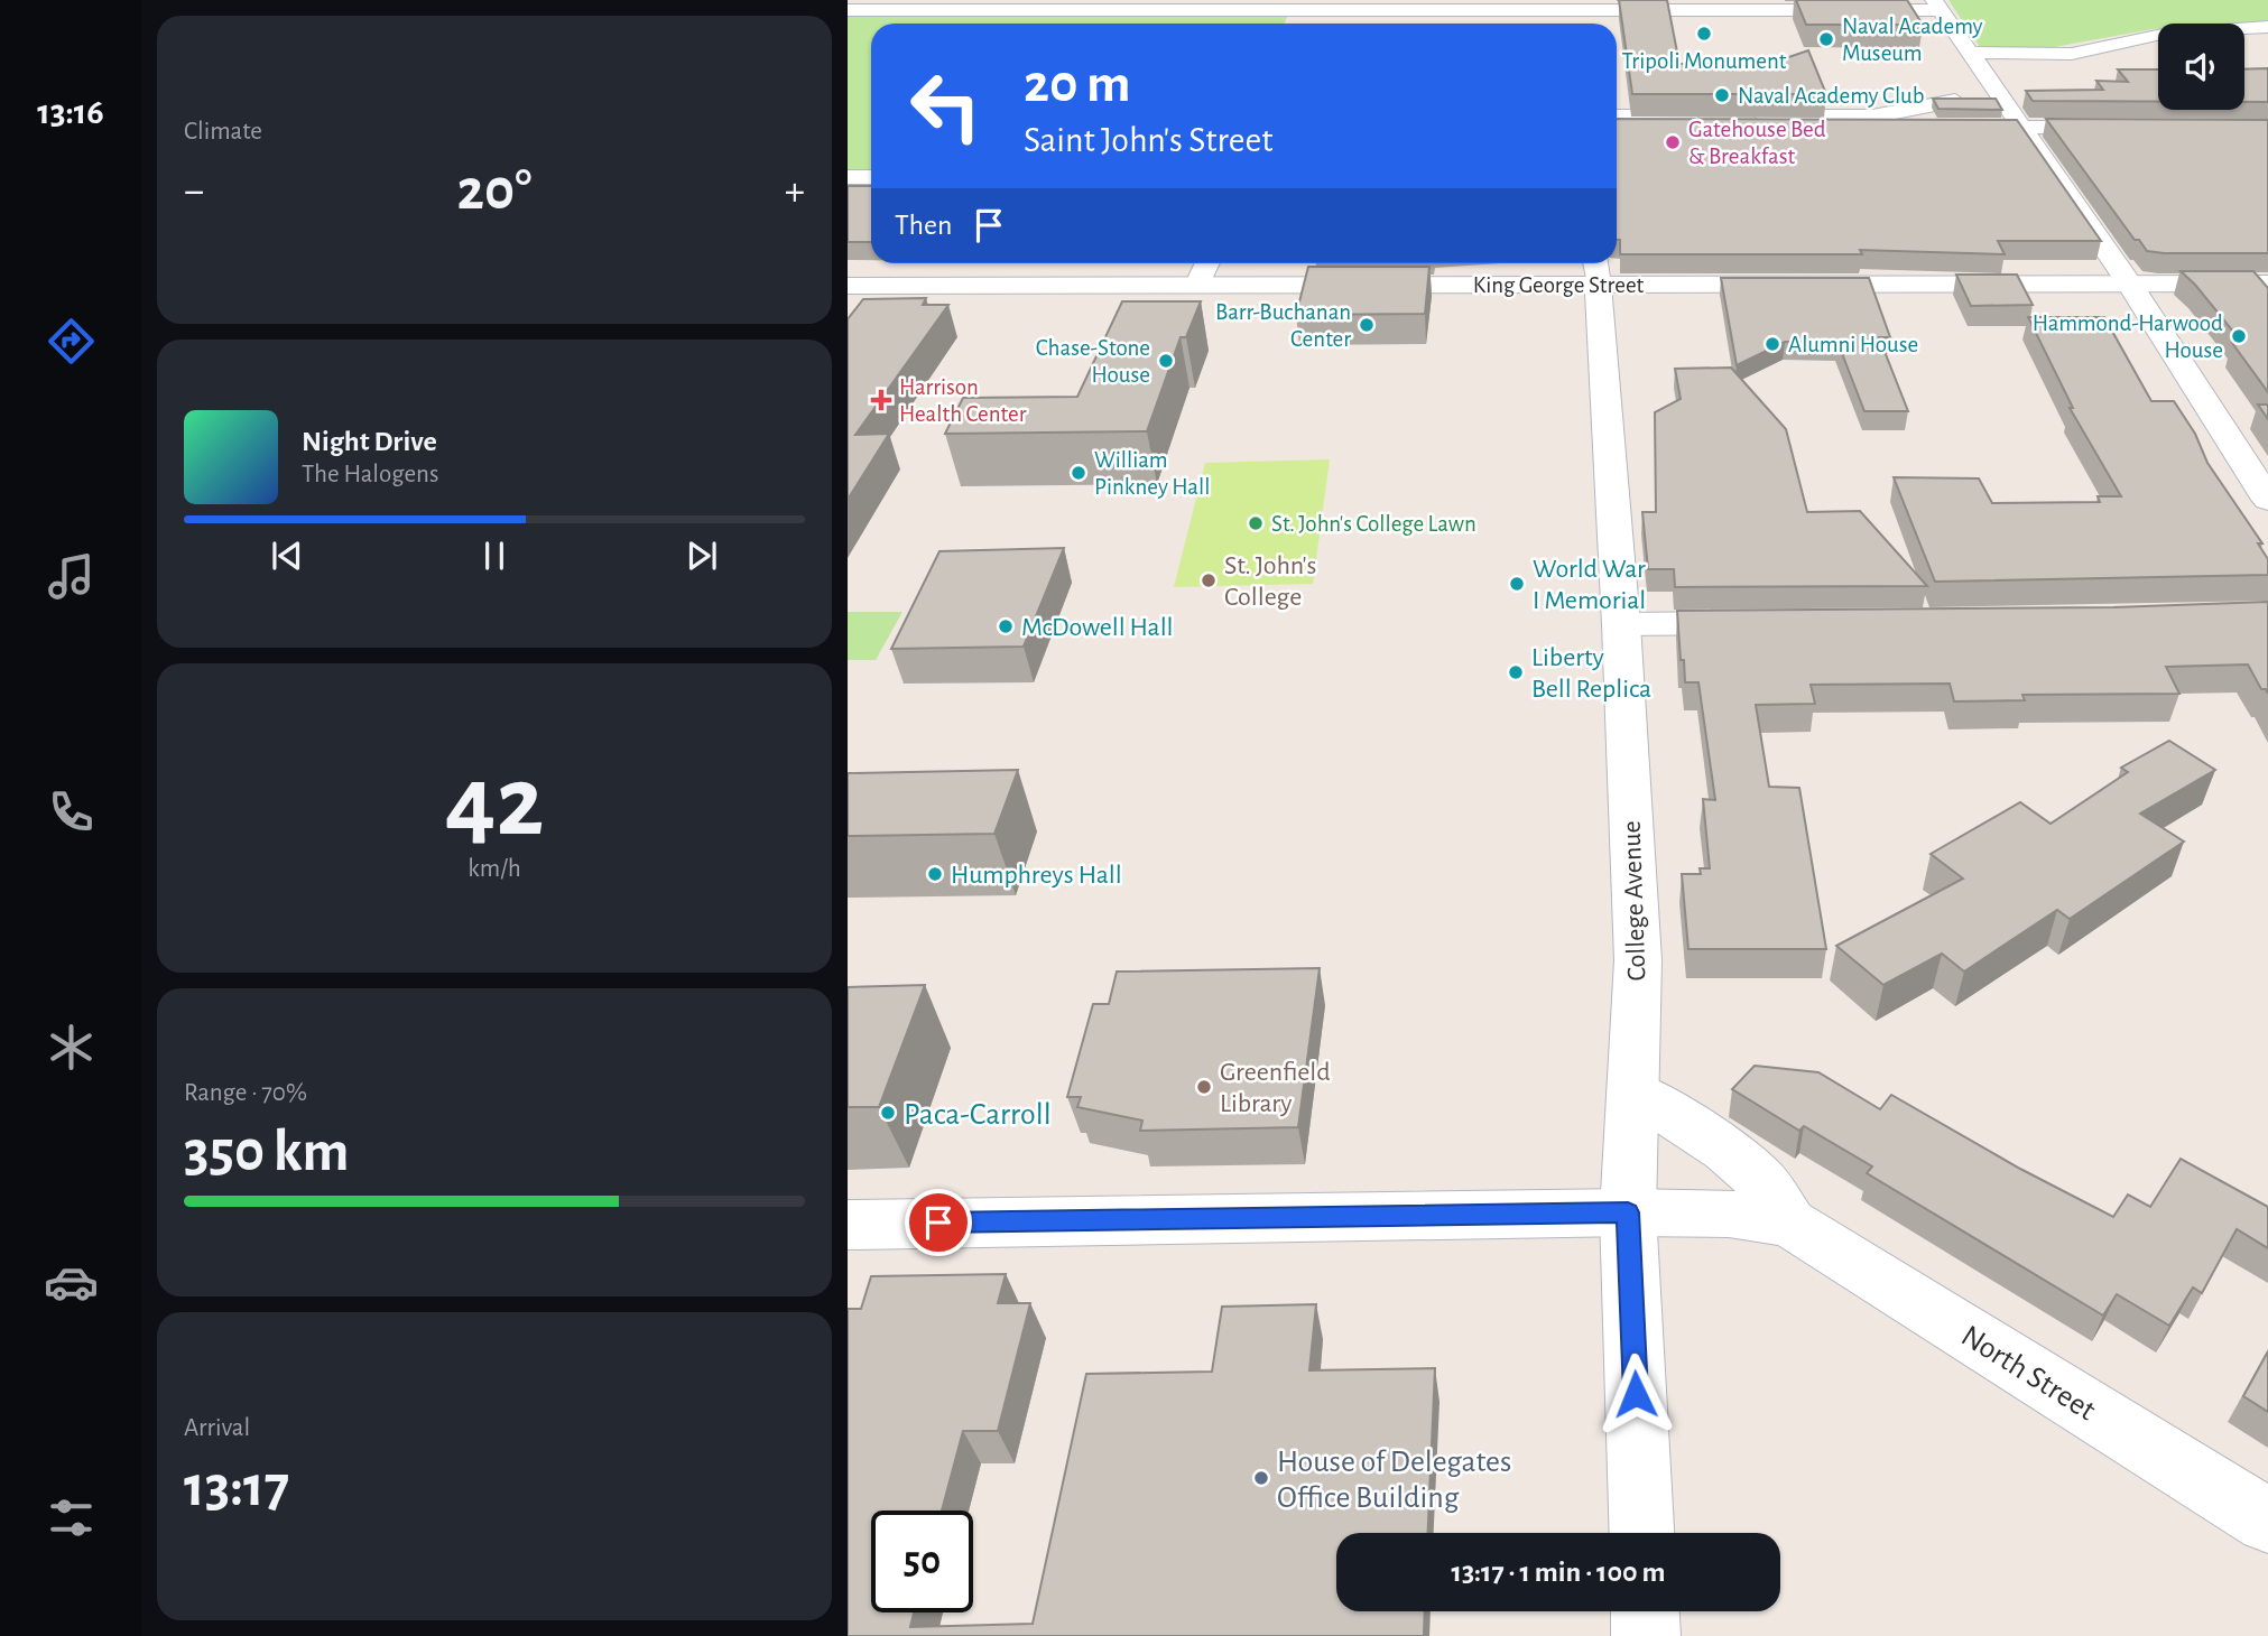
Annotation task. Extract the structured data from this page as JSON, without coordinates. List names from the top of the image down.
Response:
{
  "streets": {
    "street": ["King George Street", "College Avenue", "North Street"]
  },
  "crossings": [
    ["King George Street", "College Avenue"],
    ["College Avenue", "North Street"]
  ],
  "places": {
    "other": [
      "Tripoli Monument",
      "Naval Academy Museum",
      "Naval Academy Club",
      "Gatehouse Bed & Breakfast",
      "Barr-Buchanan Center",
      "Hammond-Harwood House",
      "Alumni House",
      "Chase-Stone House",
      "William Pinkney Hall",
      "St. John's College Lawn",
      "St. John's College",
      "World War I Memorial",
      "McDowell Hall",
      "Liberty Bell Replica",
      "Humphreys Hall",
      "Greenfield Library",
      "Paca-Carroll",
      "House of Delegates Office Building"
    ],
    "health": ["Harrison Health Center"]
  },
  "page": {
    "tabs": "13:16",
    "tile": [
      "Climate",
      ["42", "km/h"],
      ["Range · 70%", "350 km"],
      ["Arrival", "13:17"]
    ],
    "turn": ["20 m", "Saint John's Street"],
    "heat": ["−", "20°", "+"],
    "then": "Then",
    "song": ["Night Drive", "The Halogens"],
    "limit": "50",
    "trip": "13:17 · 1 min · 100 m"
  }
}
